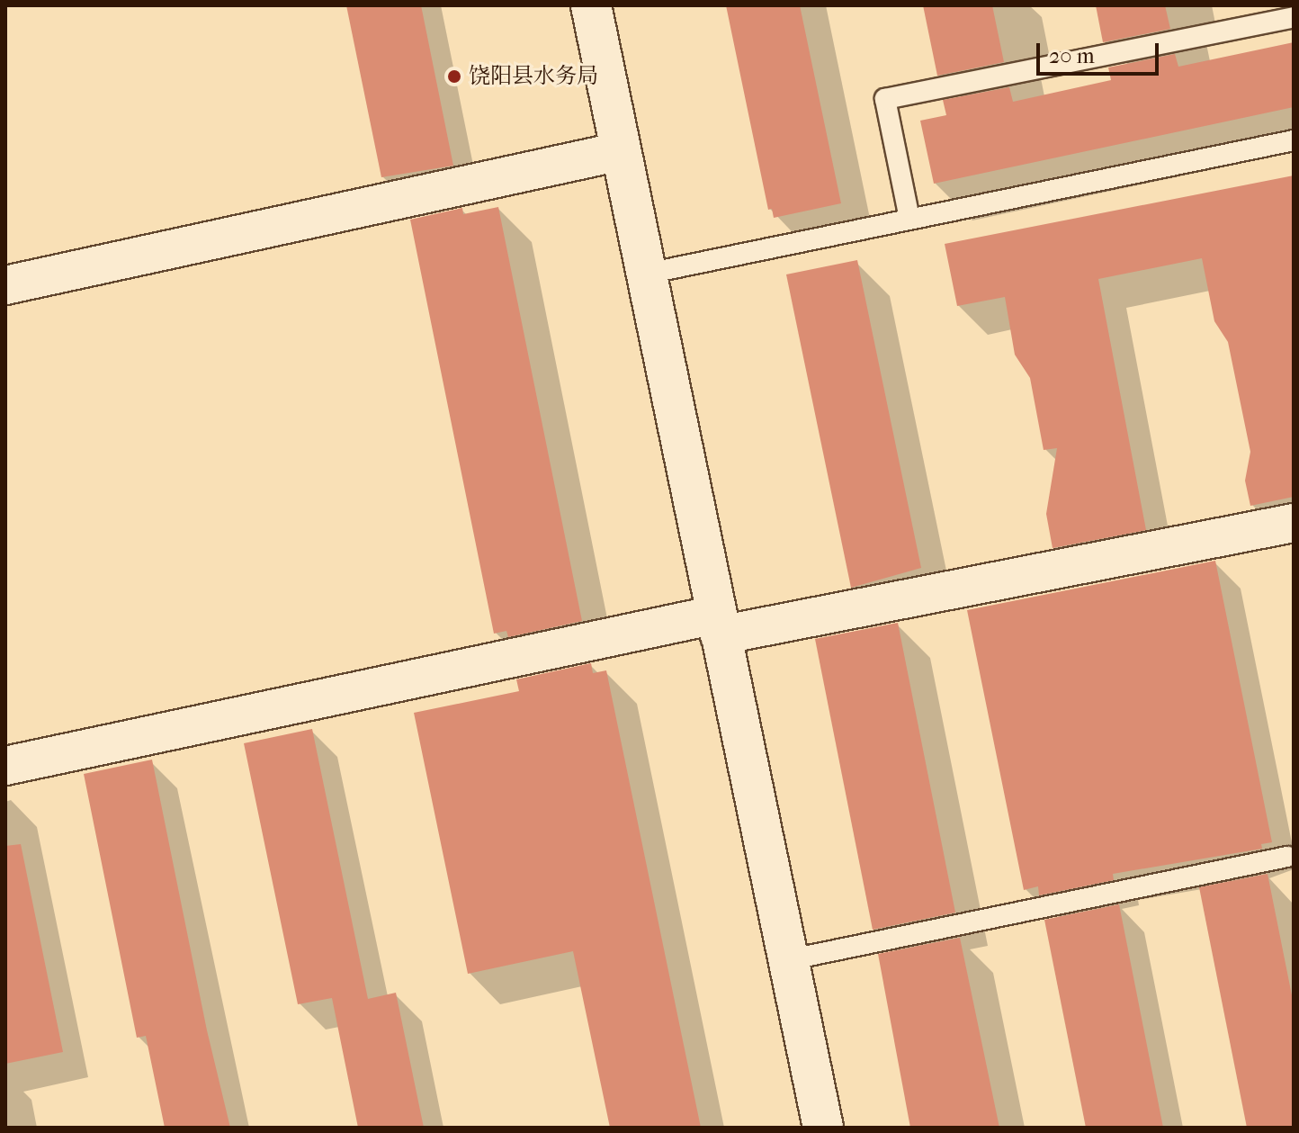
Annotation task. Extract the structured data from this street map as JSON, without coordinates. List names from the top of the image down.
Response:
{
  "places": ["饶阳县水务局"],
  "scale_bar": "20 m"
}
